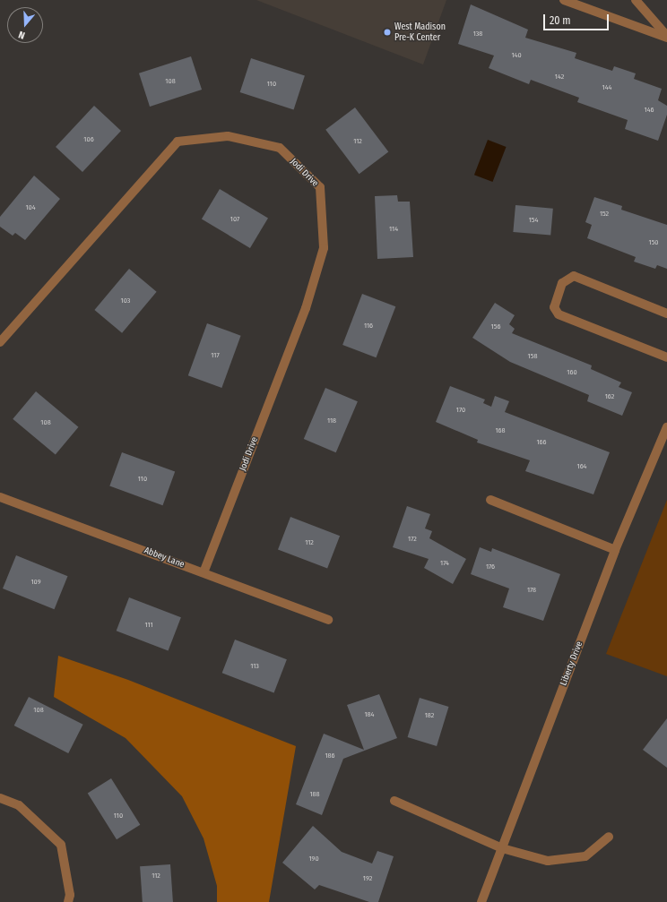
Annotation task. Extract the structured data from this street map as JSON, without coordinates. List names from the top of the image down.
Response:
{
  "streets": {
    "street": ["Jodi Drive", "Abbey Lane", "Liberty Drive"]
  },
  "crossings": [
    ["Jodi Drive", "Abbey Lane"]
  ],
  "places": ["West Madison Pre-K Center"],
  "house_numbers": [
    "138",
    "140",
    "142",
    "108",
    "110",
    "144",
    "146",
    "106",
    "112",
    "104",
    "152",
    "107",
    "154",
    "114",
    "150",
    "103",
    "116",
    "156",
    "117",
    "158",
    "160",
    "162",
    "170",
    "118",
    "108",
    "168",
    "166",
    "164",
    "110",
    "172",
    "112",
    "174",
    "176",
    "109",
    "178",
    "111",
    "113",
    "108",
    "184",
    "182",
    "186",
    "188",
    "110",
    "190",
    "112",
    "192"
  ],
  "scale_bar": "20 m",
  "north": "bottom"
}
